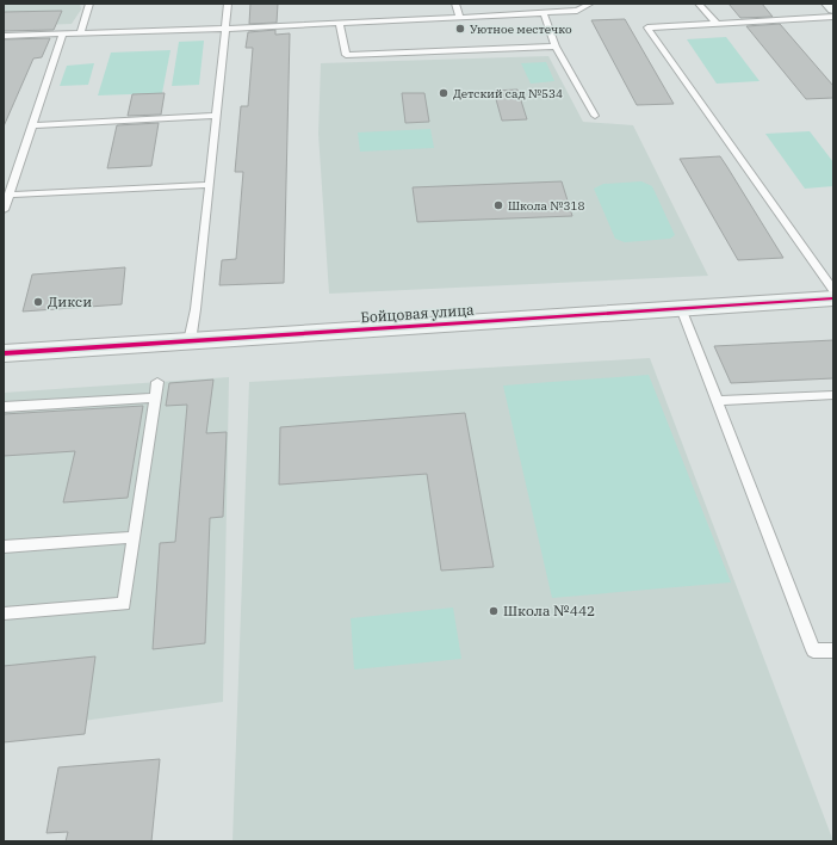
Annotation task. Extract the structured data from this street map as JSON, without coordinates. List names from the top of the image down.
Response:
{
  "streets": {
    "street": ["Бойцовая улица"]
  },
  "places": [
    "Уютное местечко",
    "Детский сад №534",
    "Школа №318",
    "Дикси",
    "Школа №442"
  ]
}
